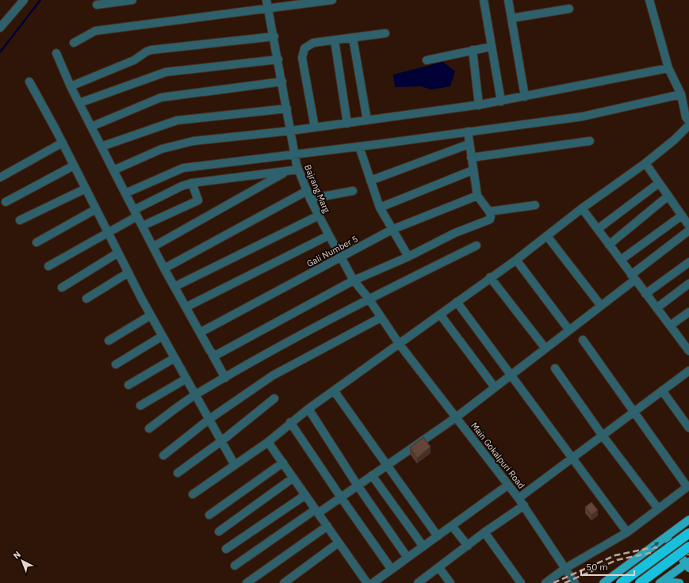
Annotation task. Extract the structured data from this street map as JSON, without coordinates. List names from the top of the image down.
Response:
{
  "streets": {
    "street": ["Bajrang Marg", "Gali Number 5", "Main Gokalpuri Road"]
  },
  "crossings": [
    ["Bajrang Marg", "Gali Number 5"],
    ["Bajrang Marg", "Main Gokalpuri Road"]
  ],
  "scale_bar": "50 m",
  "north": "top left"
}
